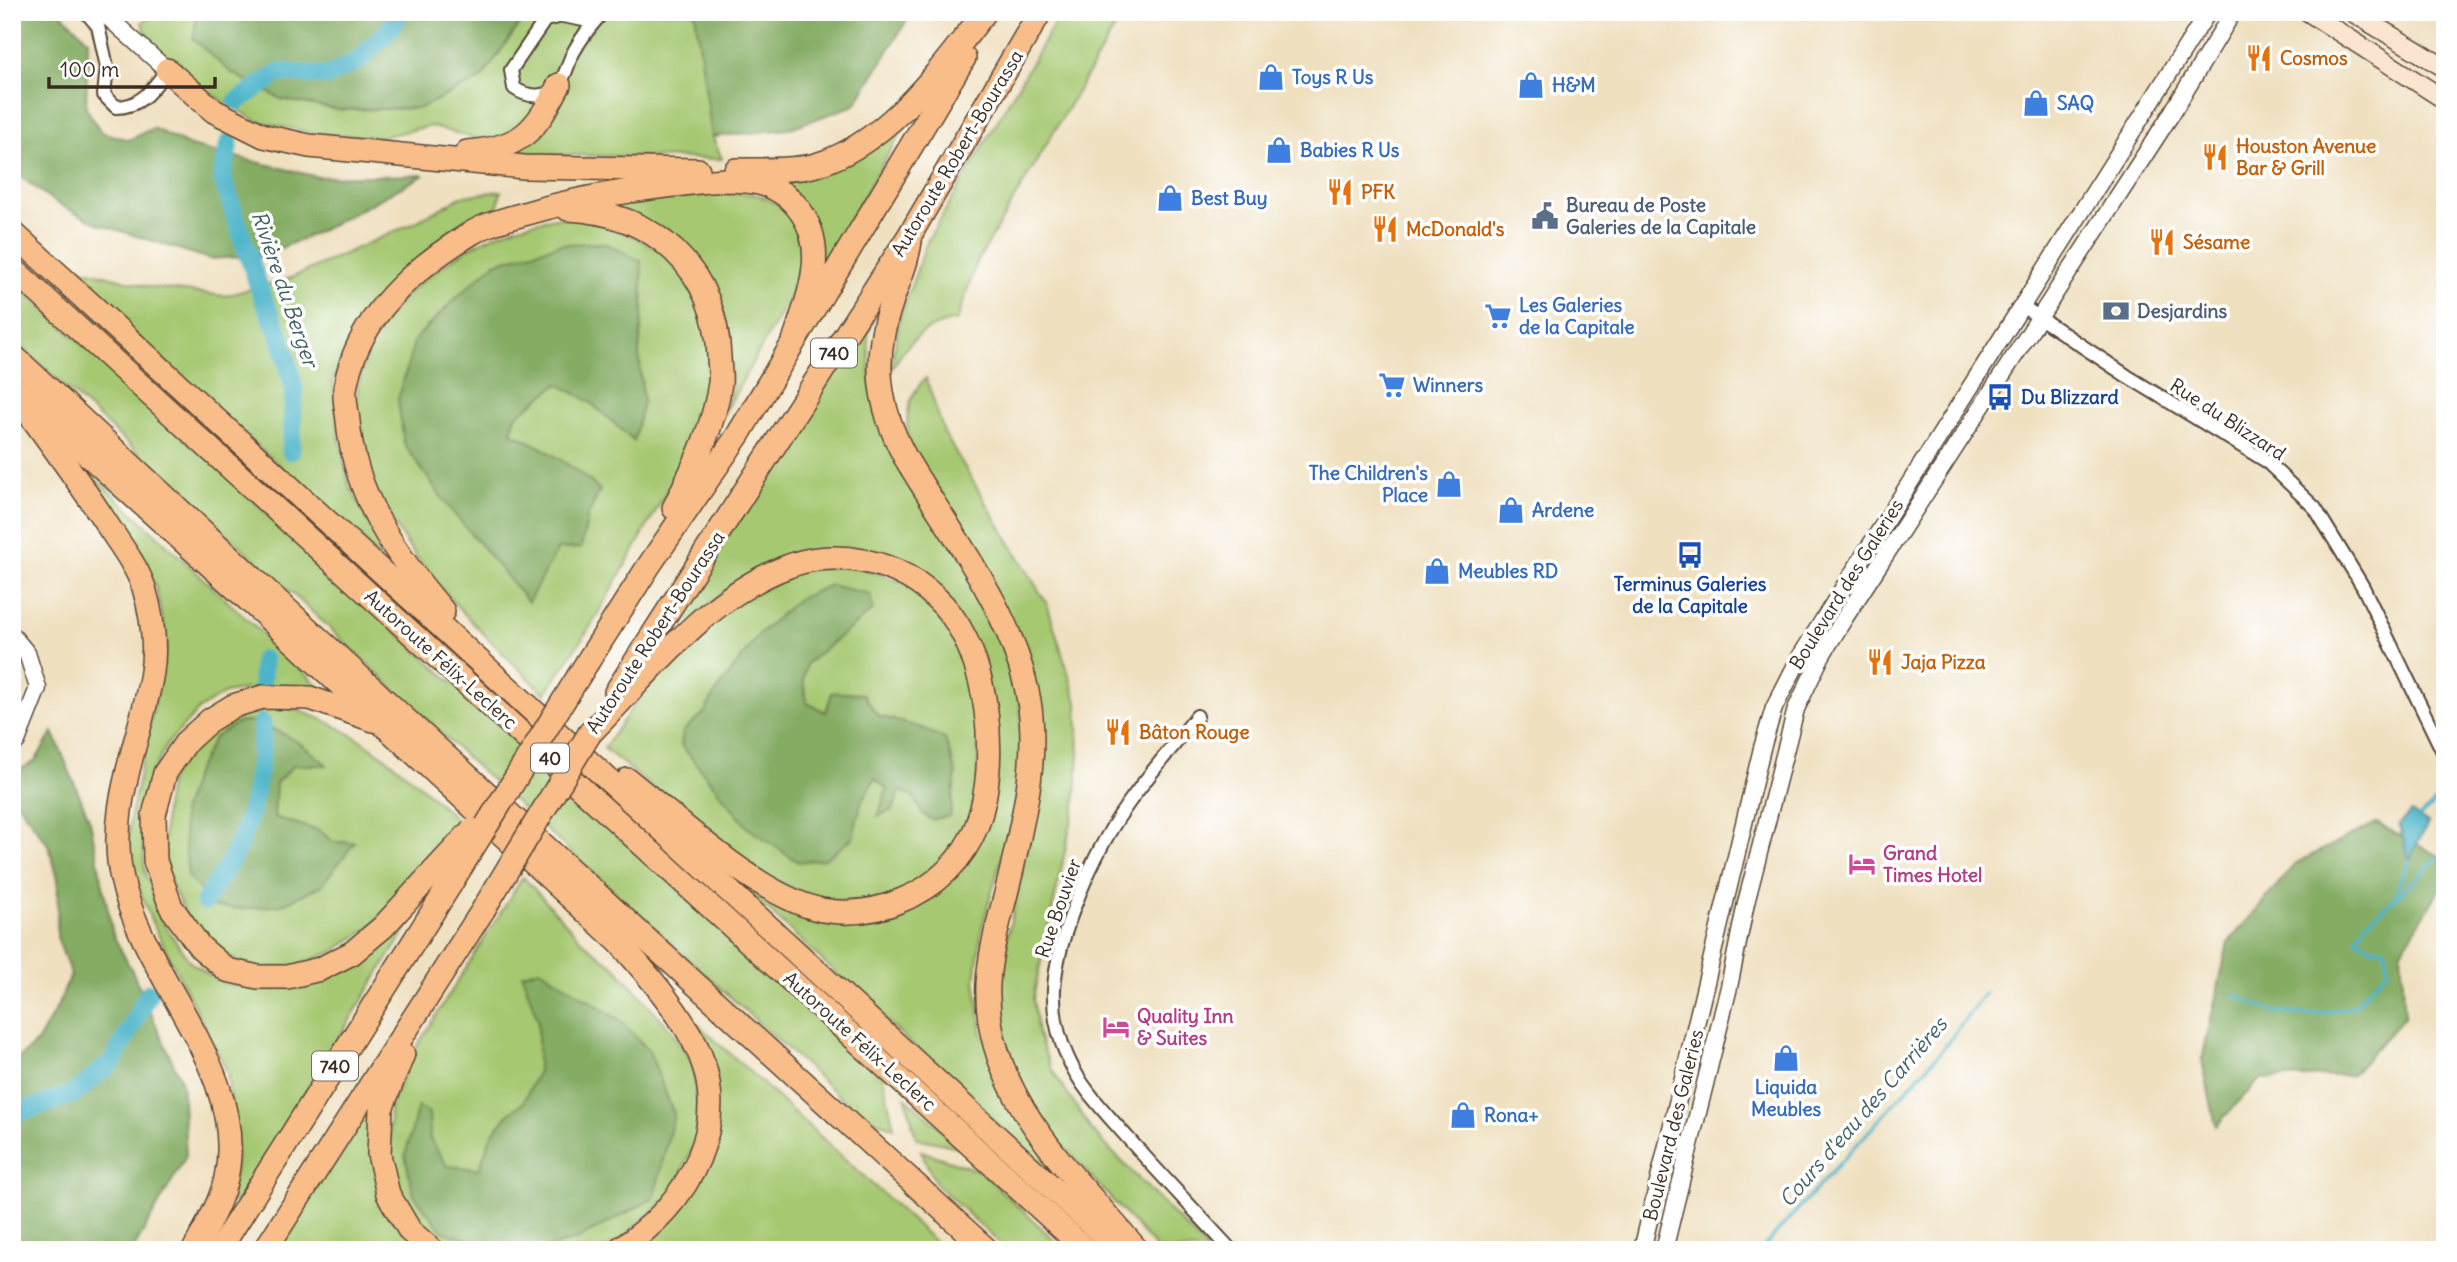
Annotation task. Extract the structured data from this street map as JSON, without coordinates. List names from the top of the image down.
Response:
{
  "streets": {
    "highway": [
      "Autoroute Robert-Bourassa",
      "740",
      "Autoroute Félix-Leclerc",
      "40"
    ],
    "street": ["Rue du Blizzard", "Boulevard des Galeries", "Rue Bouvier"]
  },
  "crossings": [
    ["Autoroute Robert-Bourassa", "740"],
    ["Rue du Blizzard", "Boulevard des Galeries"]
  ],
  "water": ["Rivière du Berger", "Cours d'eau des Carrières"],
  "places": {
    "restaurant": [
      "Cosmos",
      "Houston Avenue Bar & Grill",
      "PFK",
      "McDonald's",
      "Sésame",
      "Jaja Pizza",
      "Bâton Rouge"
    ],
    "shop": [
      "Toys R Us",
      "H&M",
      "SAQ",
      "Babies R Us",
      "Best Buy",
      "The Children's Place",
      "Ardene",
      "Meubles RD",
      "Liquida Meubles",
      "Rona+"
    ],
    "public building": ["Bureau de Poste Galeries de la Capitale"],
    "bank": ["Desjardins"],
    "supermarket": ["Les Galeries de la Capitale", "Winners"],
    "bus stop": ["Du Blizzard", "Terminus Galeries de la Capitale"],
    "hotel": ["Grand Times Hotel", "Quality Inn & Suites"]
  },
  "scale_bar": "100 m"
}
